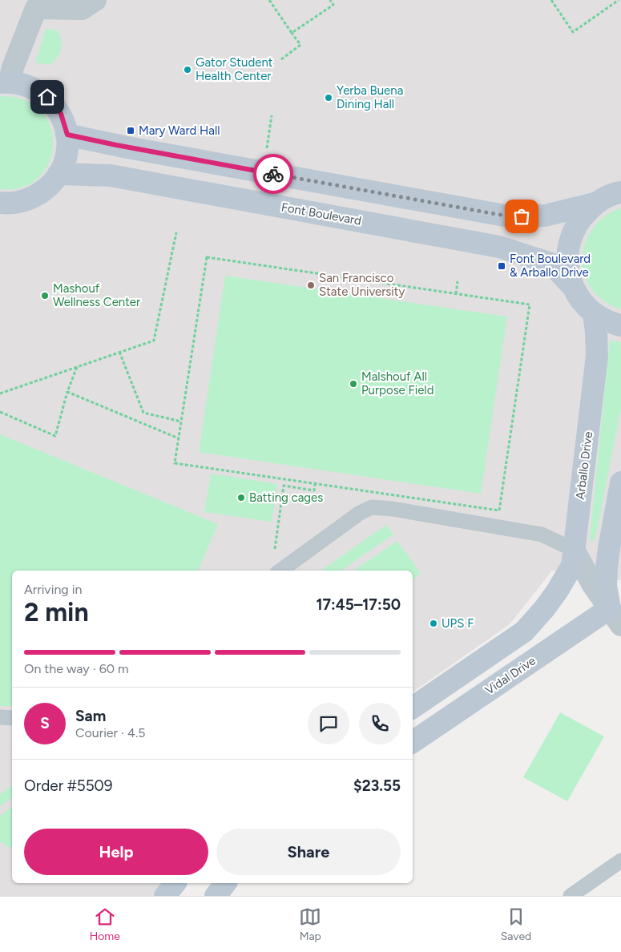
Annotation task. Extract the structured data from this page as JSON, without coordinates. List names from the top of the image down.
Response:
{
  "streets": {
    "street": ["Font Boulevard", "Arballo Drive", "Vidal Drive"]
  },
  "places": {
    "other": [
      "Gator Student Health Center",
      "Yerba Buena Dining Hall",
      "San Francisco State University",
      "Mashouf Wellness Center",
      "Malshouf All Purpose Field",
      "Batting cages",
      "UPS F"
    ],
    "transit": ["Mary Ward Hall", "Font Boulevard & Arballo Drive"]
  },
  "page": {
    "heading": ["2 min", "Arriving in", "17:45–17:50"],
    "panel": [
      "Sam",
      "Courier · 4.5",
      "Order #5509",
      "$23.55"
    ],
    "bar": "On the way · 60 m",
    "round": "S",
    "buttons": ["Help", "Share"],
    "tabs": ["Home", "Map", "Saved"]
  }
}
